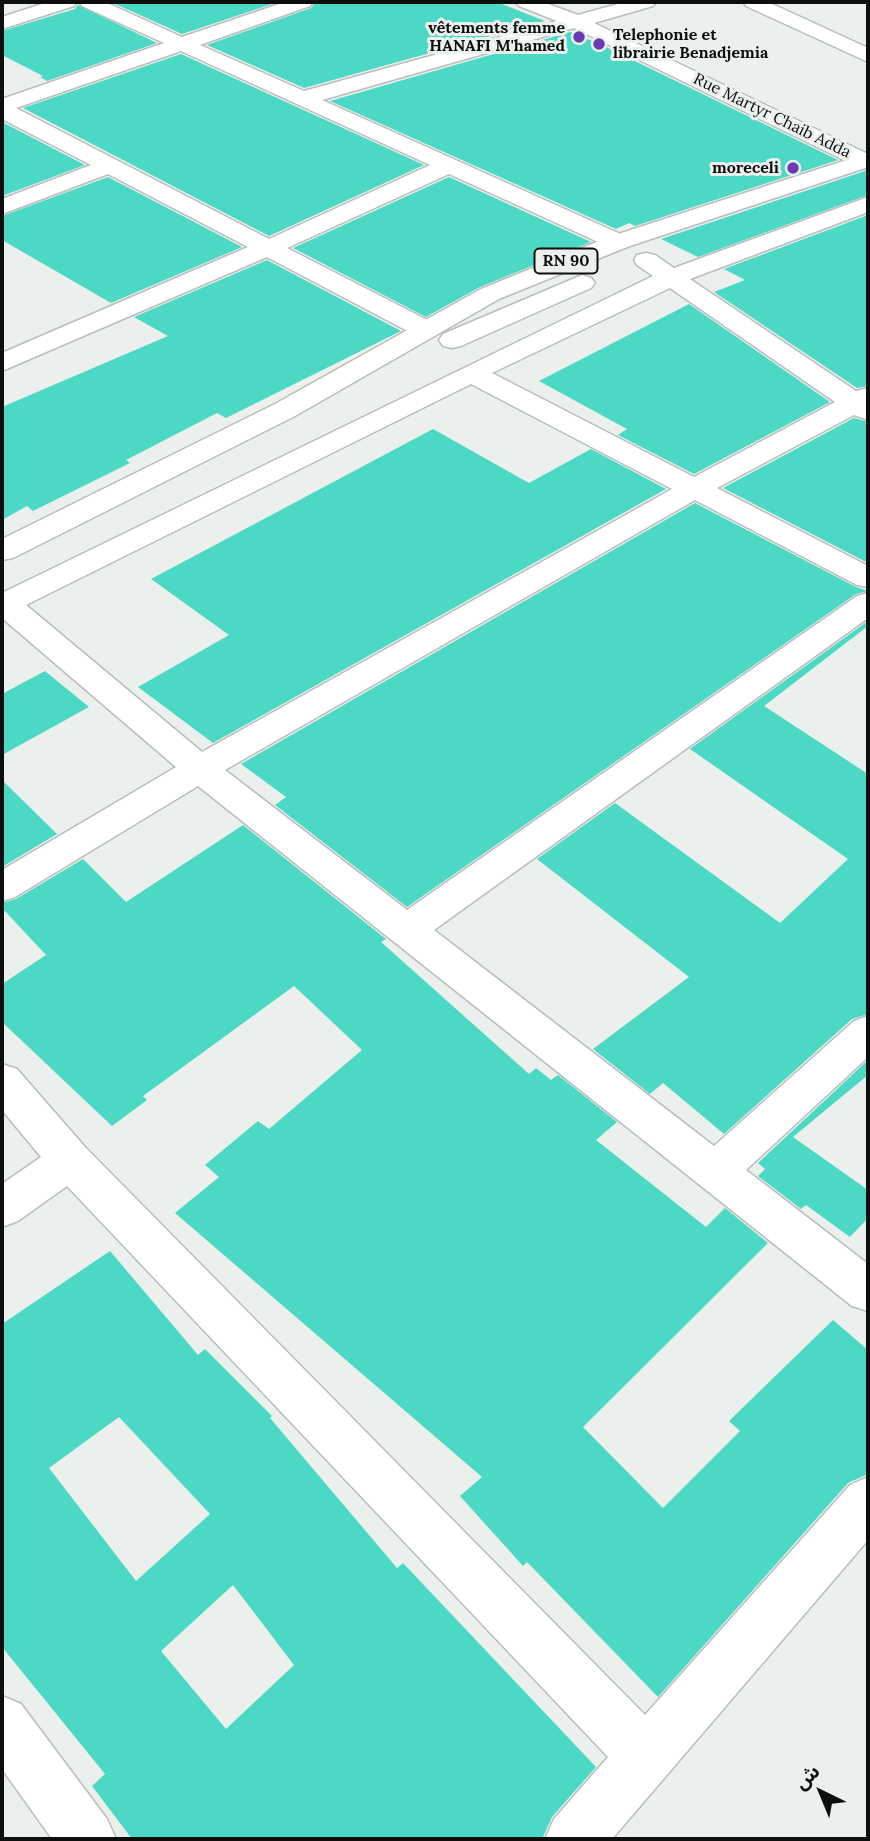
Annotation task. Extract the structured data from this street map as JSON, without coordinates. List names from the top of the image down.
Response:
{
  "streets": {
    "street": ["Rue Martyr Chaib Adda", "RN 90"]
  },
  "crossings": [
    ["Rue Martyr Chaib Adda", "RN 90"]
  ],
  "places": ["vêtements femme HANAFI M'hamed", "Telephonie et librairie Benadjemia", "moreceli"],
  "north": "top left"
}
